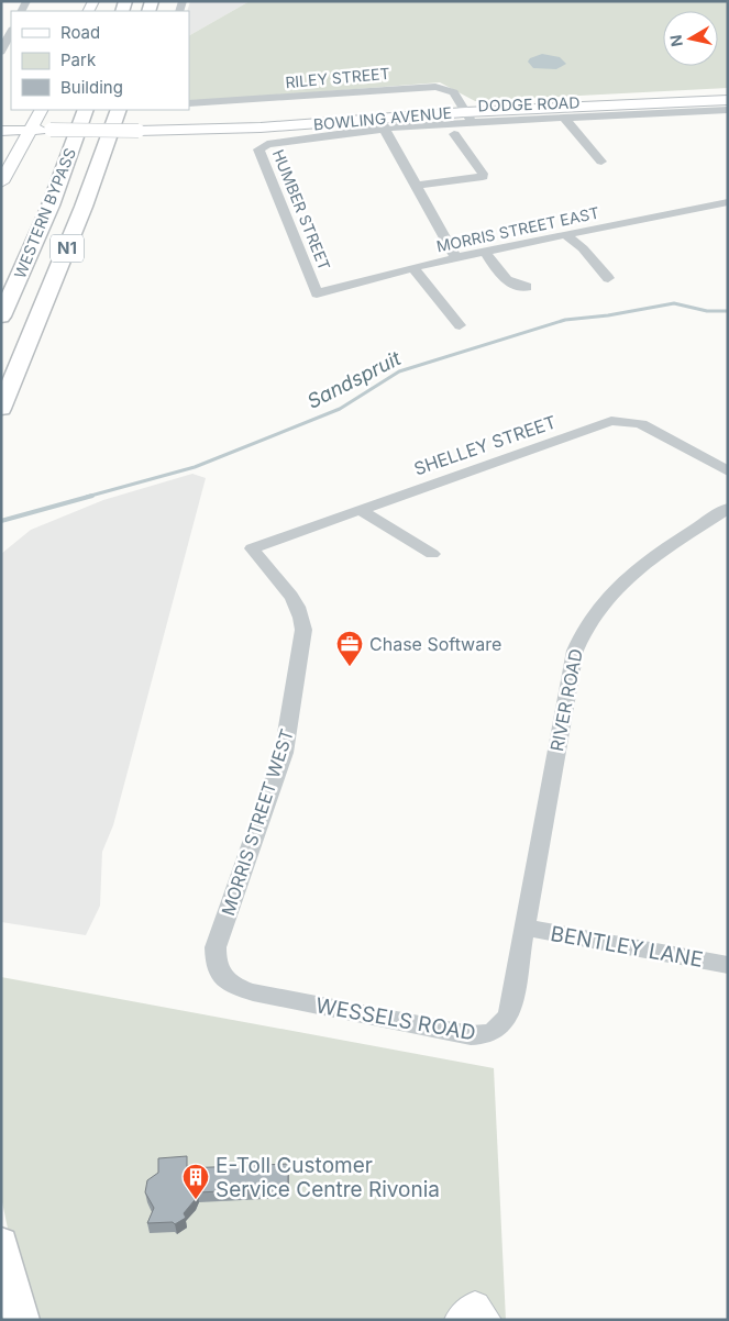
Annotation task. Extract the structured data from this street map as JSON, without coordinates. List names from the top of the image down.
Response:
{
  "streets": {
    "highway": ["WESTERN BYPASS", "N1"],
    "main road": ["BOWLING AVENUE"],
    "street": [
      "RILEY STREET",
      "DODGE ROAD",
      "HUMBER STREET",
      "MORRIS STREET EAST",
      "SHELLEY STREET",
      "RIVER ROAD",
      "MORRIS STREET WEST",
      "BENTLEY LANE",
      "WESSELS ROAD"
    ]
  },
  "crossings": [
    ["RILEY STREET", "DODGE ROAD"],
    ["RILEY STREET", "BOWLING AVENUE"],
    ["DODGE ROAD", "BOWLING AVENUE"],
    ["DODGE ROAD", "HUMBER STREET"],
    ["HUMBER STREET", "MORRIS STREET EAST"],
    ["SHELLEY STREET", "MORRIS STREET WEST"],
    ["RIVER ROAD", "BENTLEY LANE"],
    ["RIVER ROAD", "WESSELS ROAD"],
    ["MORRIS STREET WEST", "WESSELS ROAD"],
    ["BENTLEY LANE", "WESSELS ROAD"]
  ],
  "water": ["Sandspruit"],
  "places": {
    "office": ["Chase Software"],
    "building": ["E-Toll Customer Service Centre Rivonia"]
  },
  "legend": ["Road", "Park", "Building"],
  "north": "left"
}
